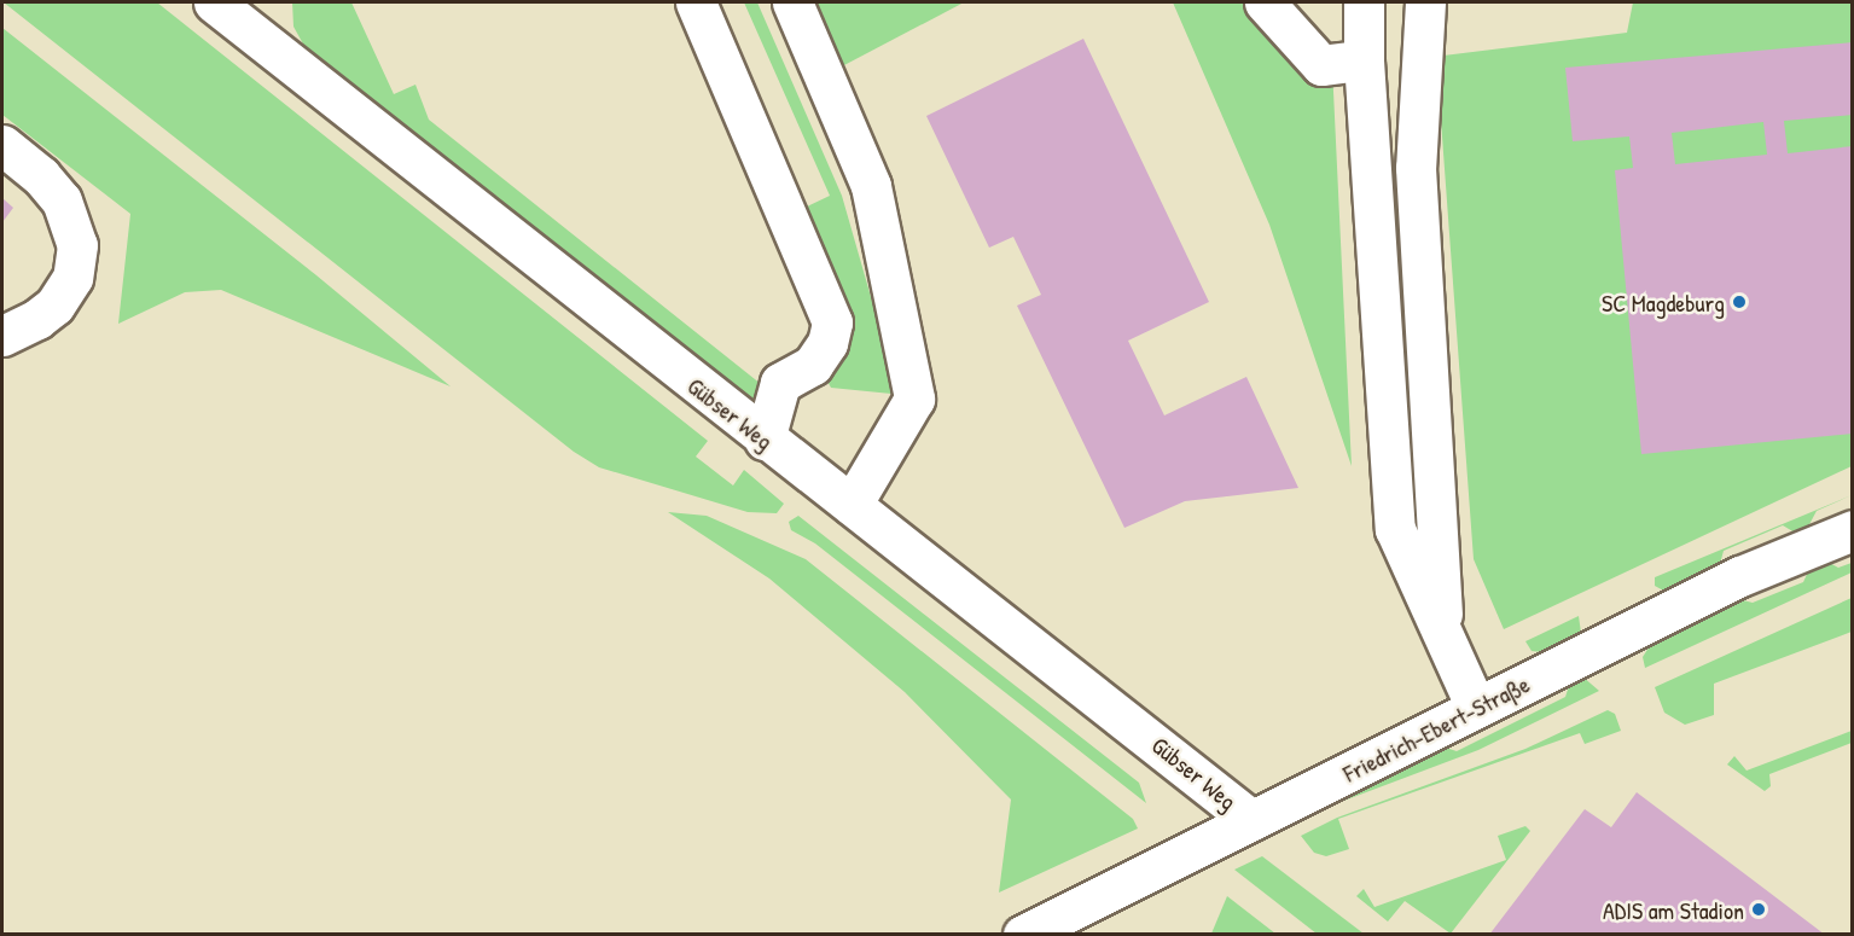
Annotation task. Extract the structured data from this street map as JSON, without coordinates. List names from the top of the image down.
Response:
{
  "streets": {
    "street": ["Gübser Weg", "Friedrich-Ebert-Straße"]
  },
  "crossings": [
    ["Gübser Weg", "Friedrich-Ebert-Straße"]
  ],
  "places": ["SC Magdeburg", "ADIS am Stadion"]
}
